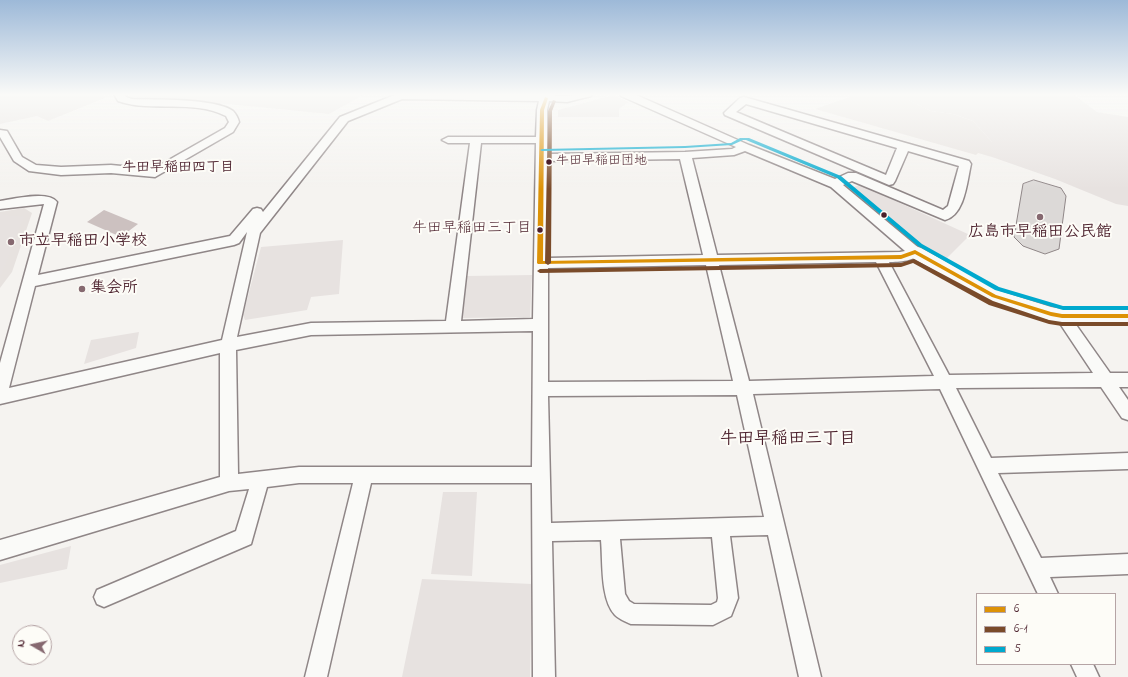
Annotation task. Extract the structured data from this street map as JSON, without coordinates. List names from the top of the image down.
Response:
{
  "districts": ["牛田早稲田四丁目", "牛田早稲田三丁目"],
  "places": [
    "牛田早稲田団地",
    "広島市早稲田公民館",
    "牛田早稲田三丁目",
    "市立早稲田小学校",
    "集会所"
  ],
  "lines": ["transit line 6", "transit line 6-1", "transit line 5"],
  "legend": ["6", "6-1", "5"],
  "north": "left"
}
